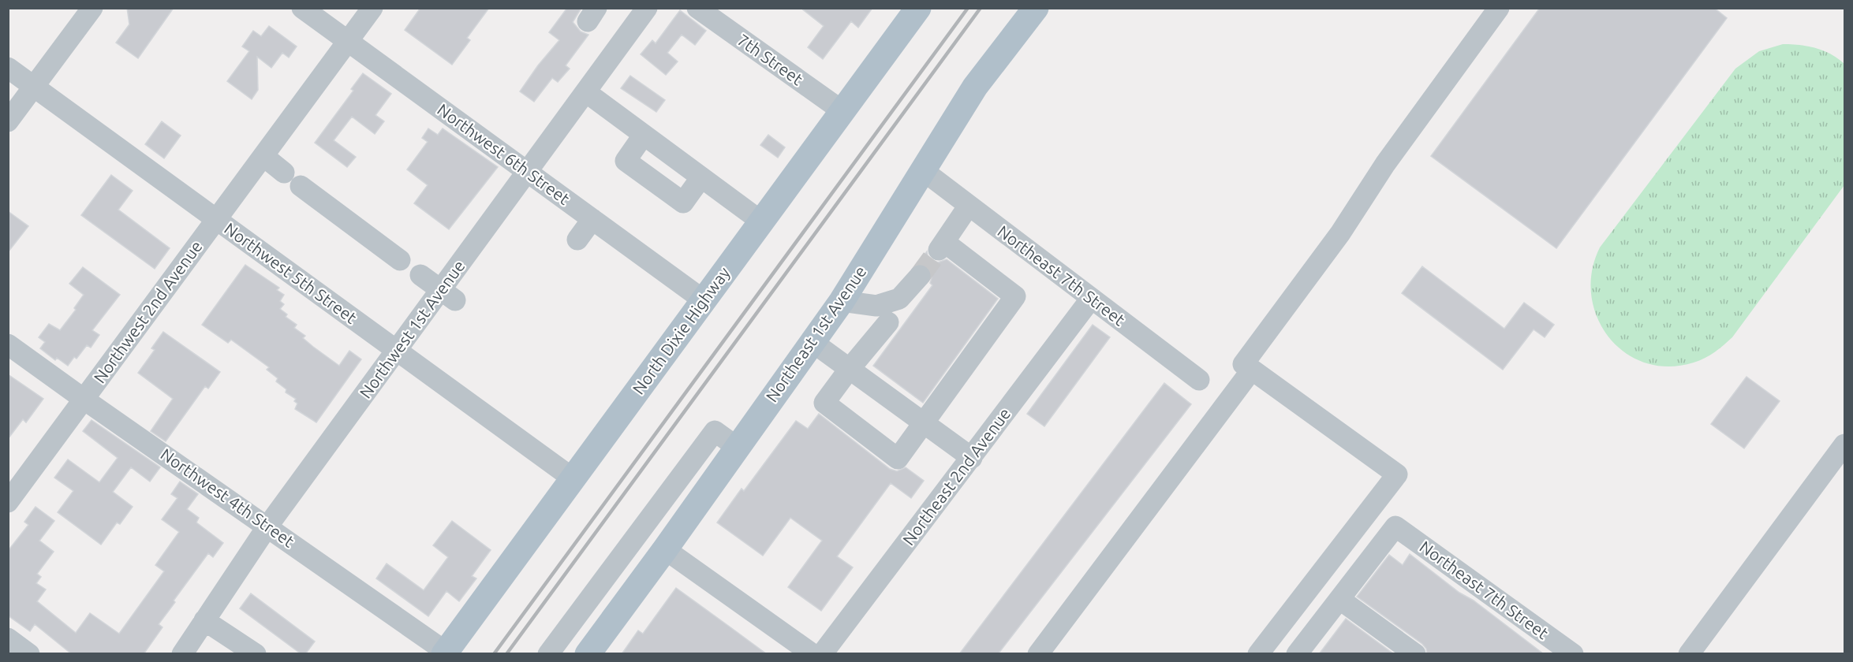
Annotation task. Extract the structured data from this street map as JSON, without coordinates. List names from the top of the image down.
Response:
{
  "streets": {
    "main road": ["North Dixie Highway", "Northeast 1st Avenue"],
    "street": [
      "7th Street",
      "Northwest 6th Street",
      "Northwest 5th Street",
      "Northeast 7th Street",
      "Northwest 2nd Avenue",
      "Northwest 1st Avenue",
      "Northeast 2nd Avenue",
      "Northwest 4th Street"
    ]
  },
  "crossings": [
    ["7th Street", "North Dixie Highway"],
    ["Northwest 6th Street", "Northwest 2nd Avenue"],
    ["Northwest 6th Street", "Northwest 1st Avenue"],
    ["Northwest 6th Street", "North Dixie Highway"],
    ["Northwest 5th Street", "Northwest 2nd Avenue"],
    ["Northwest 5th Street", "Northwest 1st Avenue"],
    ["Northwest 5th Street", "North Dixie Highway"],
    ["Northeast 7th Street", "Northeast 1st Avenue"],
    ["Northeast 7th Street", "Northeast 2nd Avenue"],
    ["Northwest 2nd Avenue", "Northwest 4th Street"],
    ["Northwest 1st Avenue", "Northwest 4th Street"],
    ["North Dixie Highway", "Northwest 4th Street"]
  ]
}
